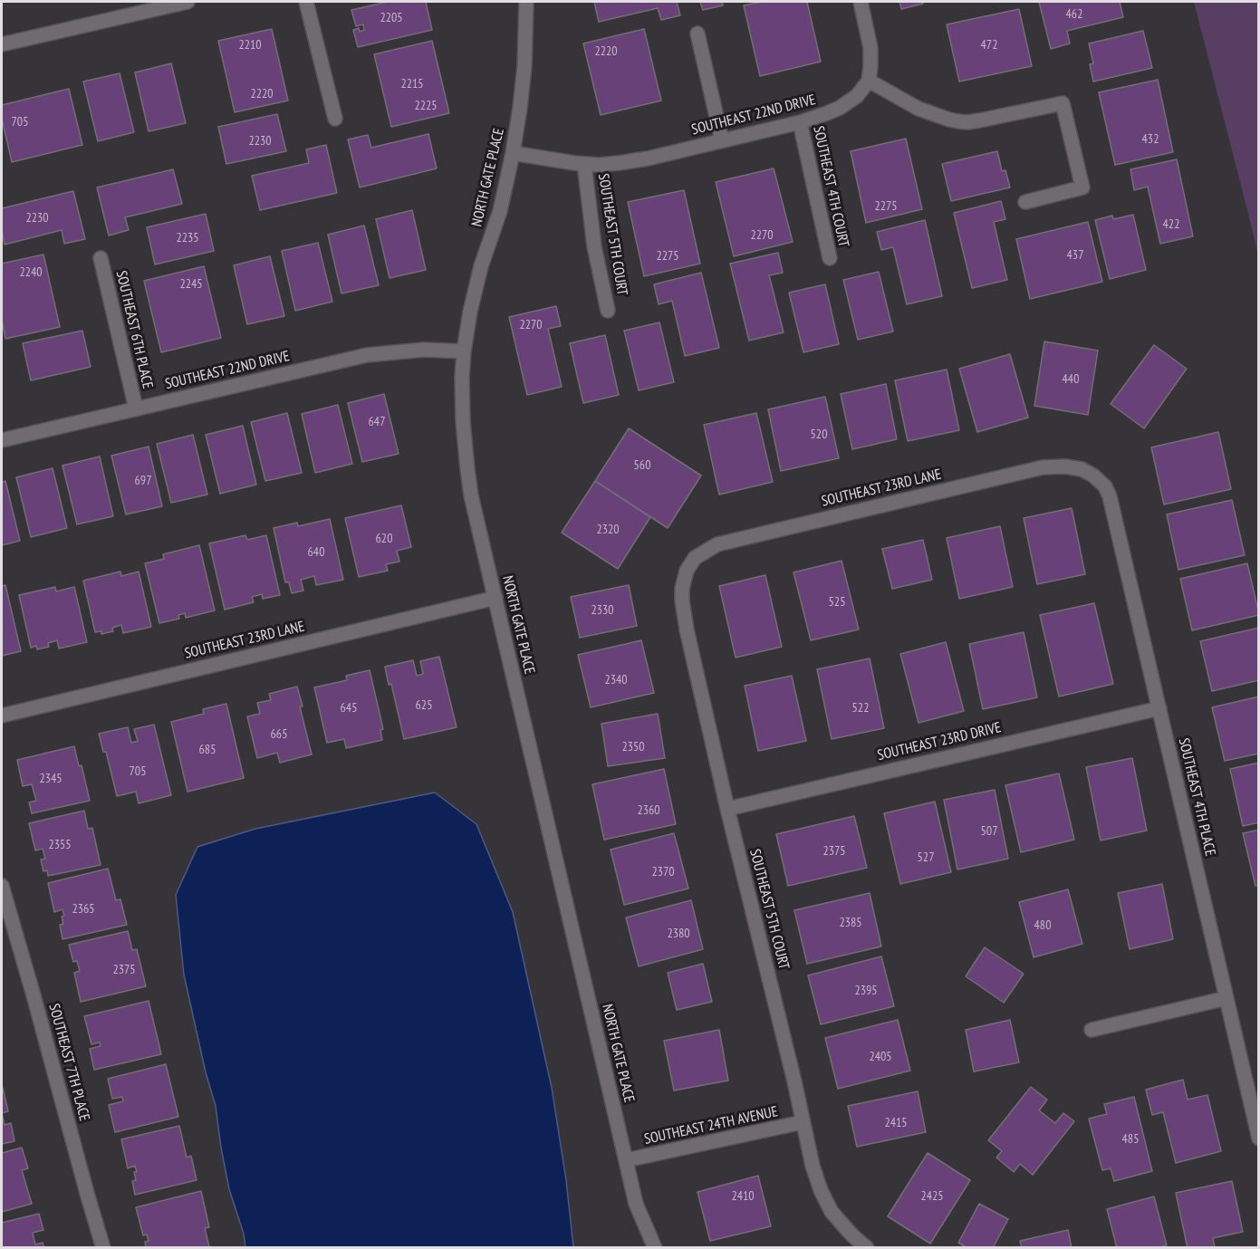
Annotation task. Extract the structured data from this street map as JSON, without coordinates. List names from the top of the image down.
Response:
{
  "streets": {
    "street": [
      "SOUTHEAST 22ND DRIVE",
      "NORTH GATE PLACE",
      "SOUTHEAST 4TH COURT",
      "SOUTHEAST 5TH COURT",
      "SOUTHEAST 6TH PLACE",
      "SOUTHEAST 23RD LANE",
      "SOUTHEAST 23RD DRIVE",
      "SOUTHEAST 4TH PLACE",
      "SOUTHEAST 7TH PLACE",
      "SOUTHEAST 24TH AVENUE"
    ]
  },
  "crossings": [
    ["SOUTHEAST 22ND DRIVE", "NORTH GATE PLACE"],
    ["SOUTHEAST 22ND DRIVE", "SOUTHEAST 4TH COURT"],
    ["SOUTHEAST 22ND DRIVE", "SOUTHEAST 5TH COURT"],
    ["SOUTHEAST 22ND DRIVE", "SOUTHEAST 6TH PLACE"],
    ["NORTH GATE PLACE", "SOUTHEAST 23RD LANE"],
    ["NORTH GATE PLACE", "SOUTHEAST 24TH AVENUE"],
    ["SOUTHEAST 5TH COURT", "SOUTHEAST 23RD LANE"],
    ["SOUTHEAST 5TH COURT", "SOUTHEAST 23RD DRIVE"],
    ["SOUTHEAST 5TH COURT", "SOUTHEAST 24TH AVENUE"],
    ["SOUTHEAST 23RD LANE", "SOUTHEAST 4TH PLACE"],
    ["SOUTHEAST 23RD DRIVE", "SOUTHEAST 4TH PLACE"]
  ],
  "house_numbers": [
    "462",
    "2205",
    "2210",
    "472",
    "2220",
    "2215",
    "2220",
    "2225",
    "705",
    "432",
    "2230",
    "2275",
    "2230",
    "422",
    "2270",
    "2235",
    "437",
    "2275",
    "2240",
    "2245",
    "2270",
    "440",
    "647",
    "520",
    "560",
    "697",
    "2320",
    "620",
    "640",
    "525",
    "2330",
    "2340",
    "625",
    "645",
    "522",
    "665",
    "2350",
    "685",
    "705",
    "2345",
    "2360",
    "507",
    "2355",
    "2375",
    "527",
    "2370",
    "2365",
    "2385",
    "480",
    "2380",
    "2375",
    "2395",
    "2405",
    "2415",
    "485",
    "2410",
    "2425"
  ]
}
